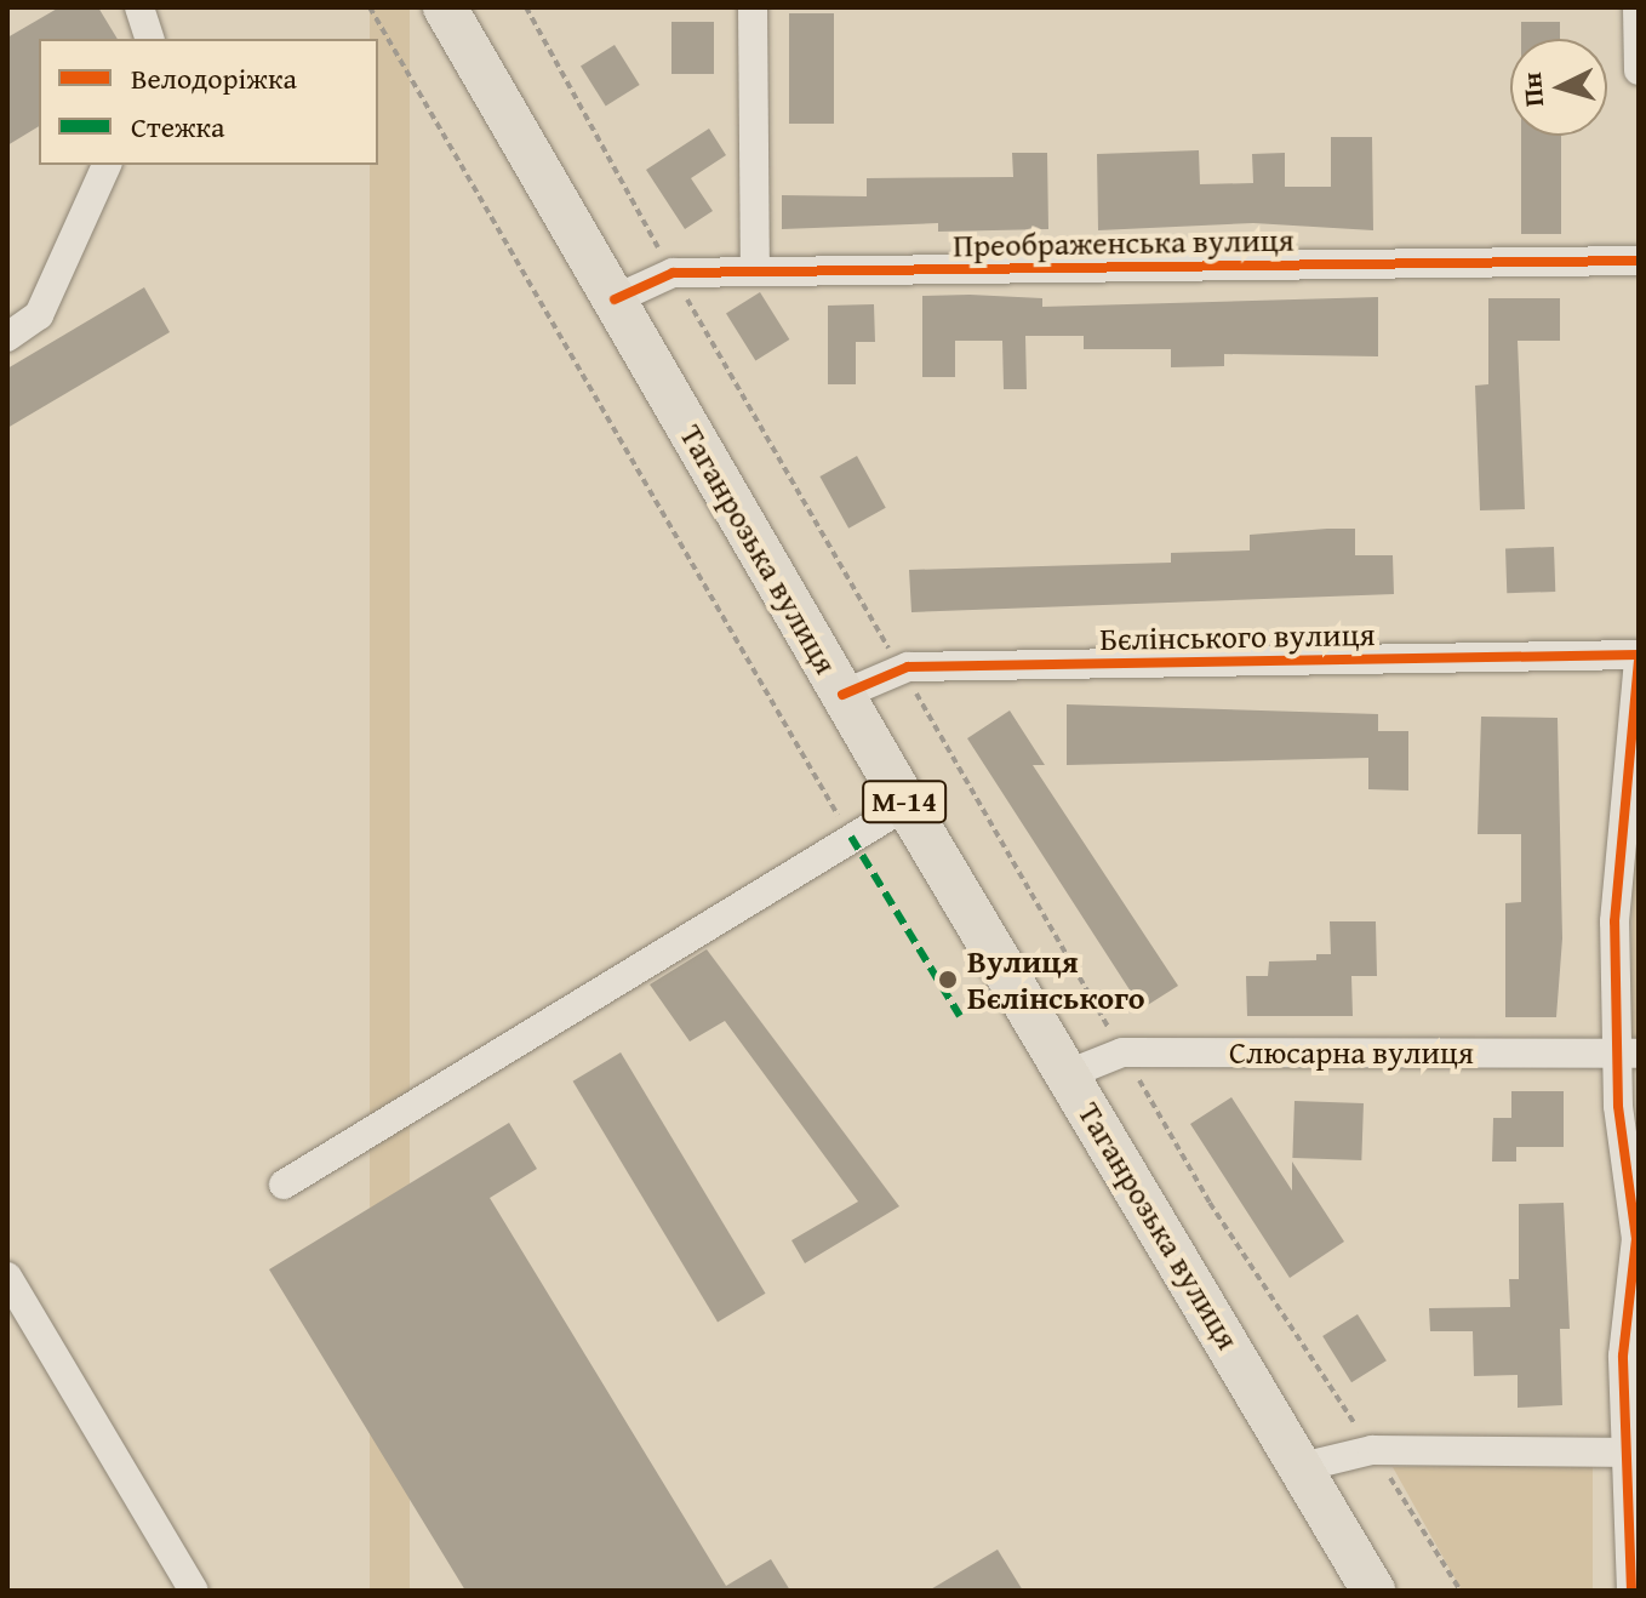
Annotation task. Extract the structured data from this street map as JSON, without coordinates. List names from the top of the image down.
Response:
{
  "streets": {
    "highway": ["Таганрозька вулиця", "М-14"],
    "street": ["Преображенська вулиця", "Бєлінського вулиця", "Слюсарна вулиця"]
  },
  "crossings": [
    ["Преображенська вулиця", "Таганрозька вулиця"],
    ["Таганрозька вулиця", "Бєлінського вулиця"],
    ["Таганрозька вулиця", "Слюсарна вулиця"]
  ],
  "places": ["Вулиця Бєлінського"],
  "legend": ["Велодоріжка", "Стежка"],
  "north": "left"
}
